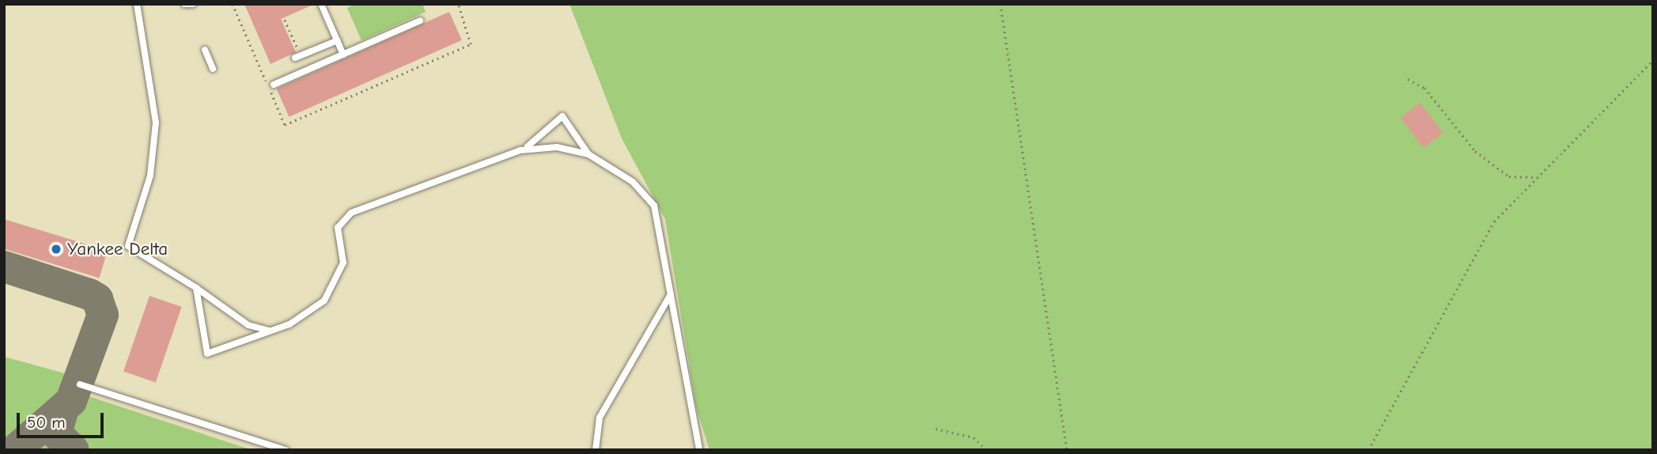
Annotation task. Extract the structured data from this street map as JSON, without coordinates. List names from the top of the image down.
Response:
{
  "places": ["Yankee Delta"],
  "scale_bar": "50 m"
}
